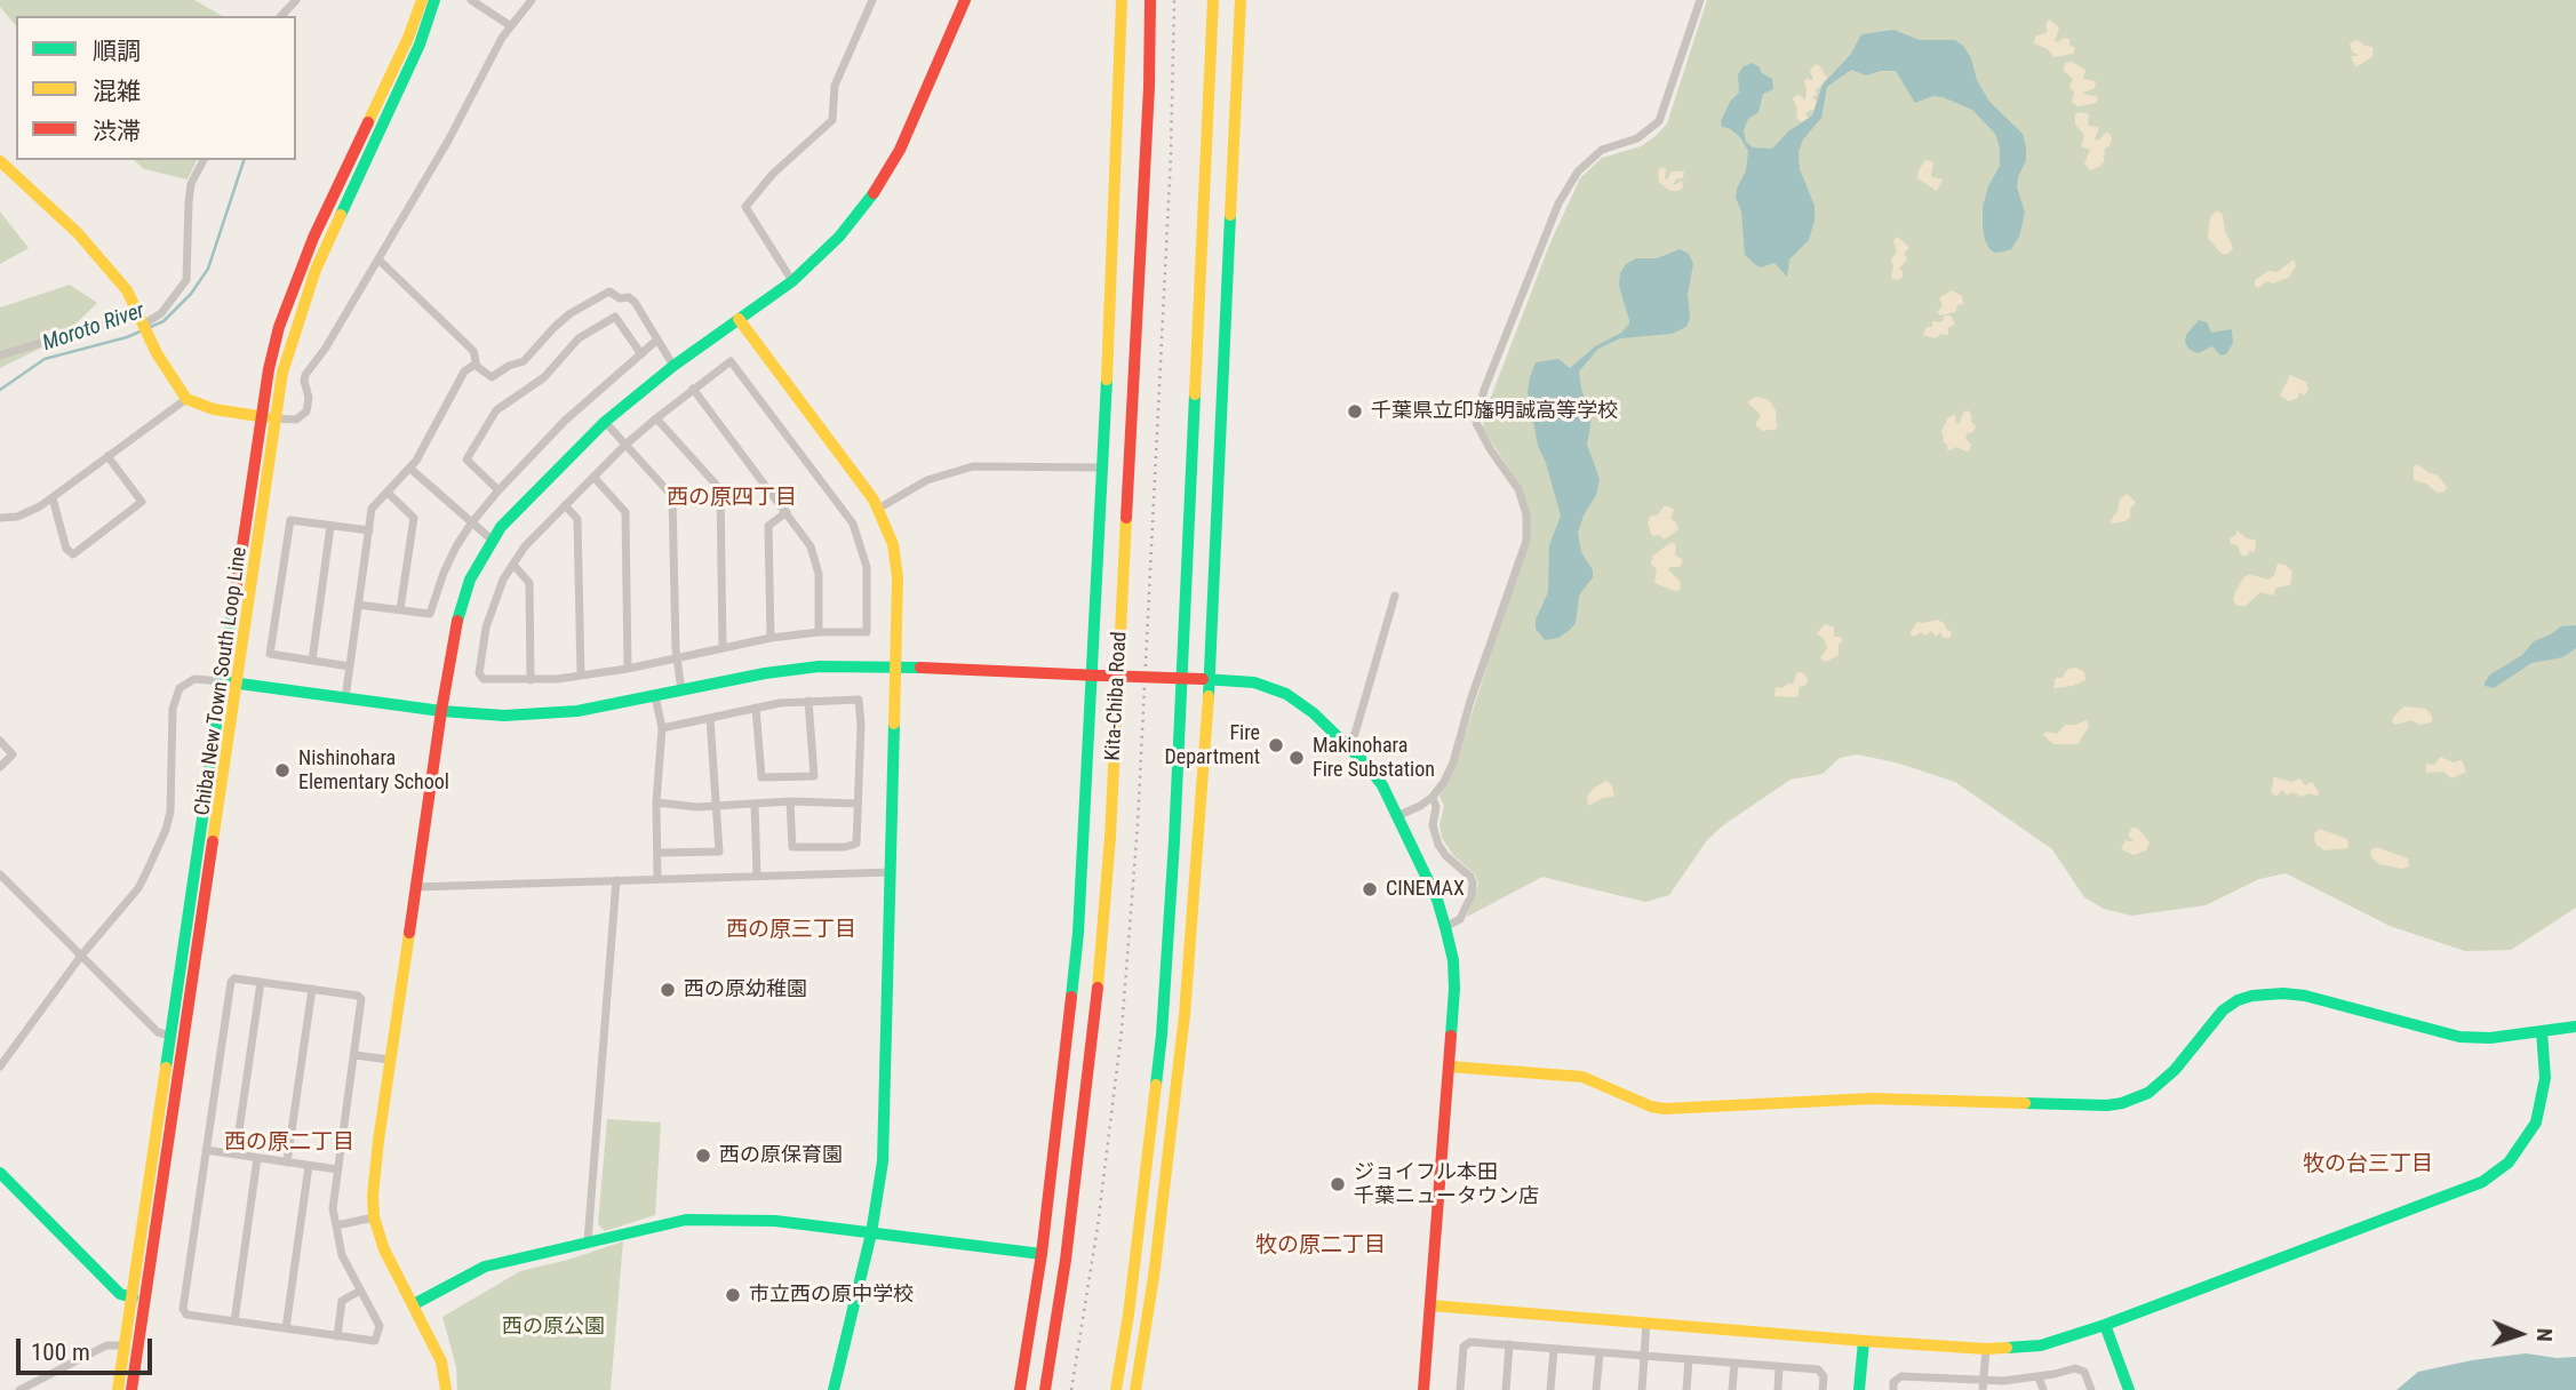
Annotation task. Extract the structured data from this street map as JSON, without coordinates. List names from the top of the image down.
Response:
{
  "streets": {
    "main road": ["Chiba New Town South Loop Line", "Kita-Chiba Road"]
  },
  "districts": [
    "西の原四丁目",
    "西の原三丁目",
    "西の原二丁目",
    "牧の台三丁目",
    "牧の原二丁目"
  ],
  "water": ["Moroto River"],
  "parks": ["西の原公園"],
  "places": [
    "千葉県立印旛明誠高等学校",
    "Fire Department",
    "Makinohara Fire Substation",
    "Nishinohara Elementary School",
    "CINEMAX",
    "西の原幼稚園",
    "西の原保育園",
    "ジョイフル本田 千葉ニュータウン店",
    "市立西の原中学校"
  ],
  "legend": ["順調", "混雑", "渋滞"],
  "scale_bar": "100 m",
  "north": "right"
}
